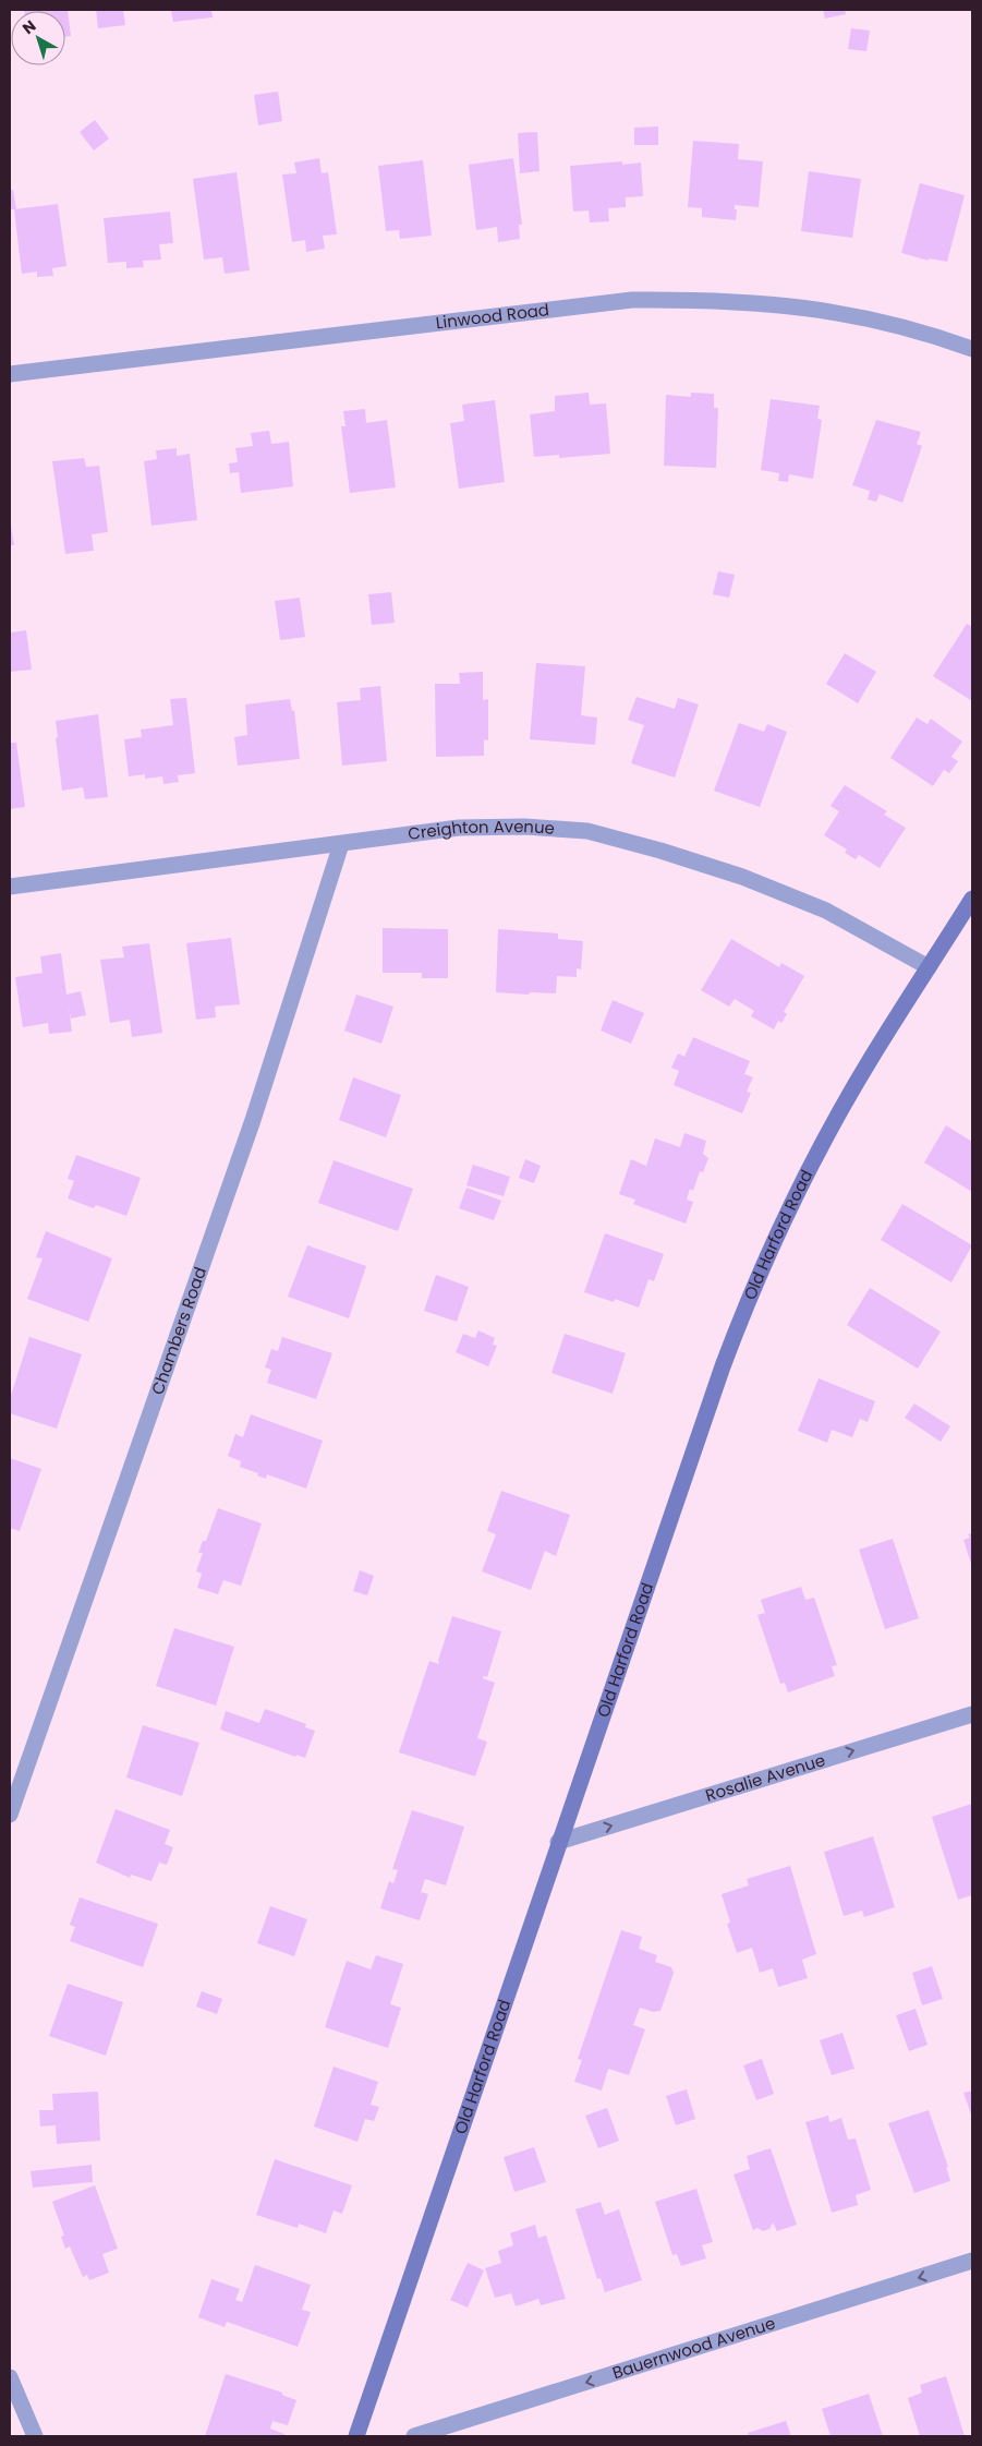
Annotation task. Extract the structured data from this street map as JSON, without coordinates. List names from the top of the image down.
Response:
{
  "streets": {
    "street": [
      "Linwood Road",
      "Creighton Avenue",
      "Old Harford Road",
      "Chambers Road",
      "Rosalie Avenue",
      "Bauernwood Avenue"
    ]
  },
  "crossings": [
    ["Creighton Avenue", "Old Harford Road"],
    ["Creighton Avenue", "Chambers Road"],
    ["Old Harford Road", "Rosalie Avenue"]
  ],
  "one_way": ["Rosalie Avenue", "Bauernwood Avenue"],
  "north": "top left"
}
